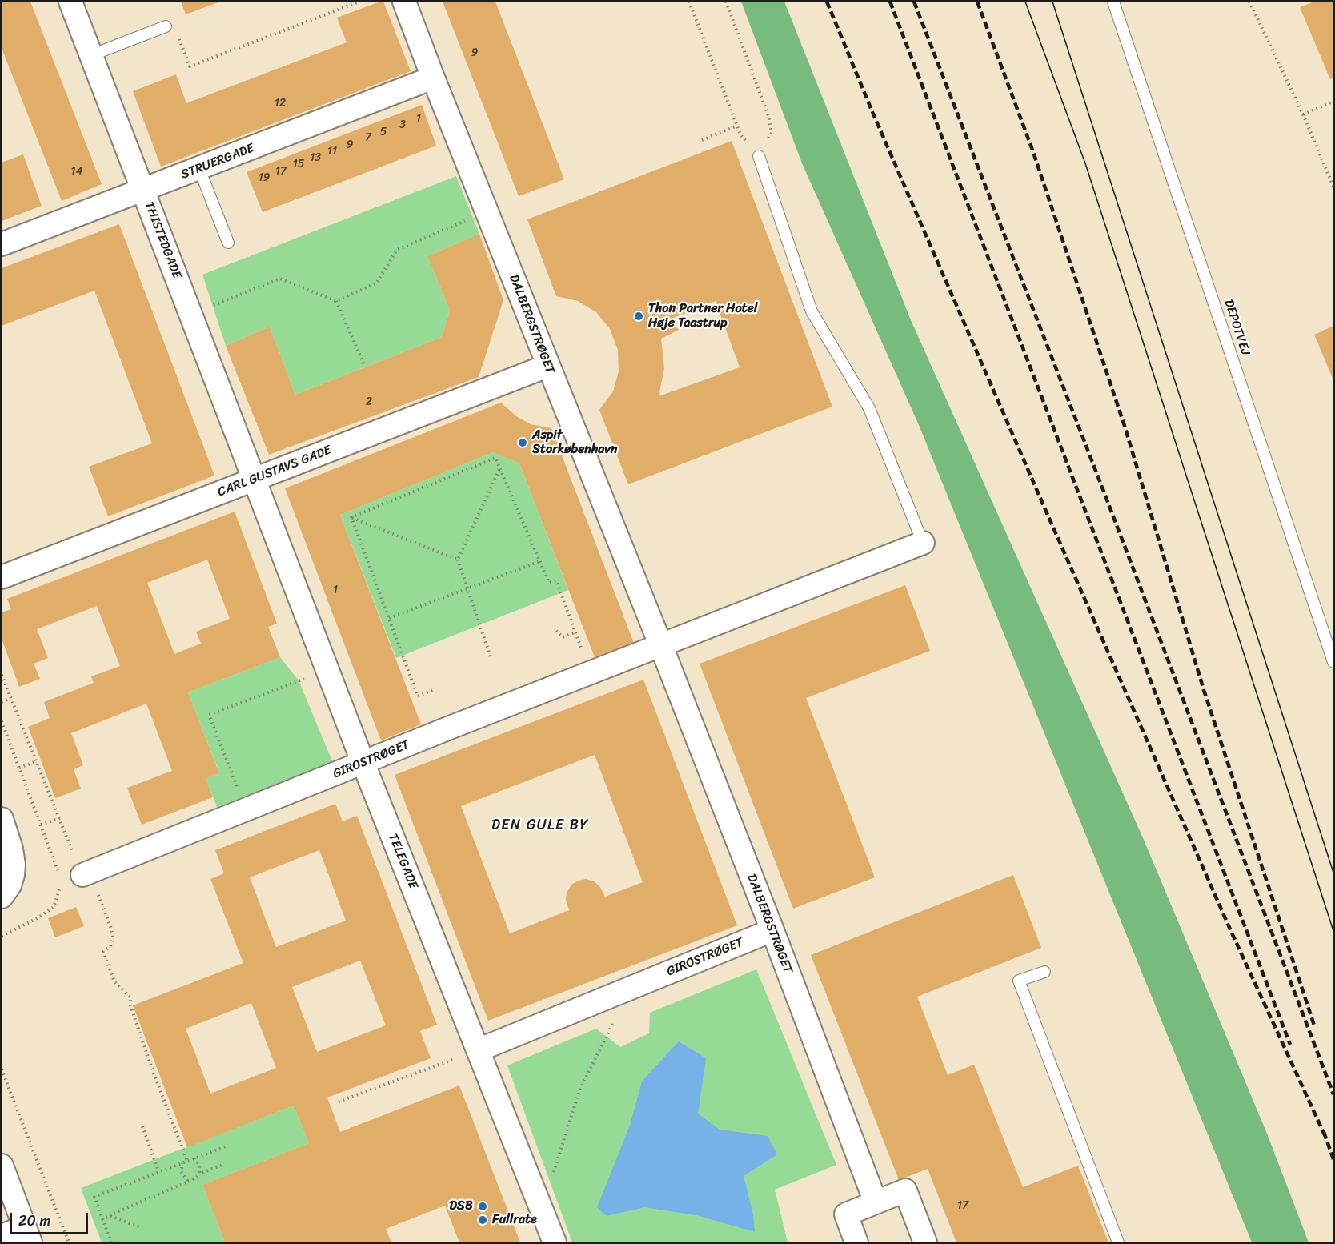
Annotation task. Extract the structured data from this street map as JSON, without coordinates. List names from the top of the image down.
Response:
{
  "streets": {
    "street": [
      "STRUERGADE",
      "THISTEDGADE",
      "DALBERGSTRØGET",
      "CARL GUSTAVS GADE",
      "GIROSTRØGET",
      "TELEGADE"
    ],
    "lane": ["DEPOTVEJ"]
  },
  "crossings": [
    ["STRUERGADE", "THISTEDGADE"],
    ["STRUERGADE", "DALBERGSTRØGET"],
    ["THISTEDGADE", "CARL GUSTAVS GADE"],
    ["THISTEDGADE", "TELEGADE"],
    ["DALBERGSTRØGET", "CARL GUSTAVS GADE"],
    ["DALBERGSTRØGET", "GIROSTRØGET"],
    ["CARL GUSTAVS GADE", "TELEGADE"],
    ["GIROSTRØGET", "TELEGADE"]
  ],
  "districts": ["DEN GULE BY"],
  "places": [
    "Thon Partner Hotel Høje Taastrup",
    "Aspit Storkøbenhavn",
    "DSB",
    "Fullrate"
  ],
  "house_numbers": [
    "9",
    "12",
    "1",
    "3",
    "5",
    "7",
    "9",
    "11",
    "13",
    "15",
    "14",
    "17",
    "19",
    "2",
    "1",
    "17"
  ],
  "scale_bar": "20 m"
}
